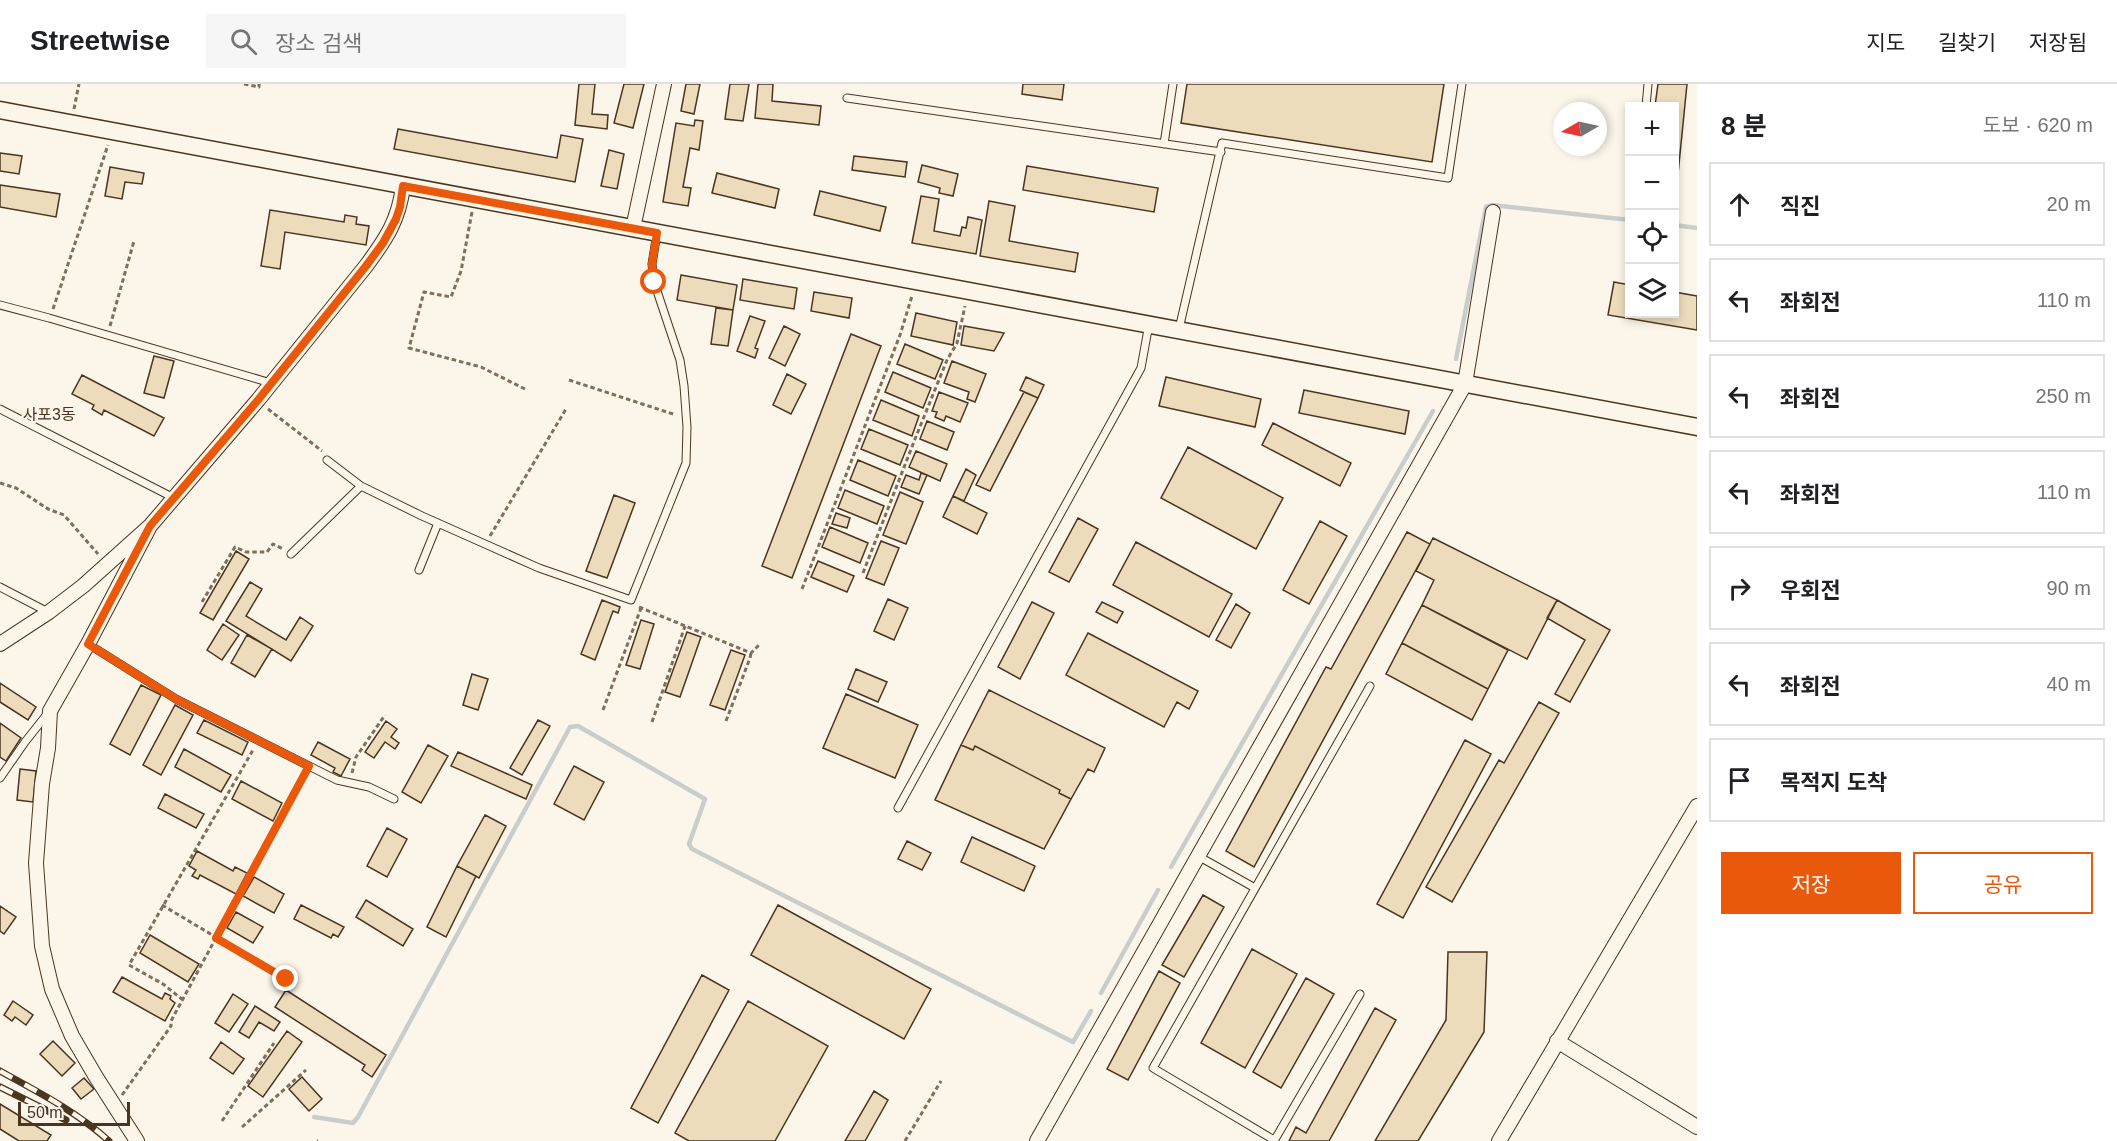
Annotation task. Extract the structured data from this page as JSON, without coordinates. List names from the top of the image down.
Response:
{
  "districts": ["사포3동"],
  "scale_bar": "50 m",
  "north": "left",
  "page": {
    "header": "Streetwise",
    "search": "장소 검색",
    "nav": ["지도", "길찾기", "저장됨"],
    "heading": ["8 분", "도보 · 620 m"],
    "map_buttons": ["+", "−"],
    "list": [
      ["직진", "20 m"],
      ["좌회전", "110 m"],
      ["좌회전", "250 m"],
      ["좌회전", "110 m"],
      ["우회전", "90 m"],
      ["좌회전", "40 m"],
      "목적지 도착"
    ],
    "buttons": ["저장", "공유"],
    "scale": "50 m"
  }
}
